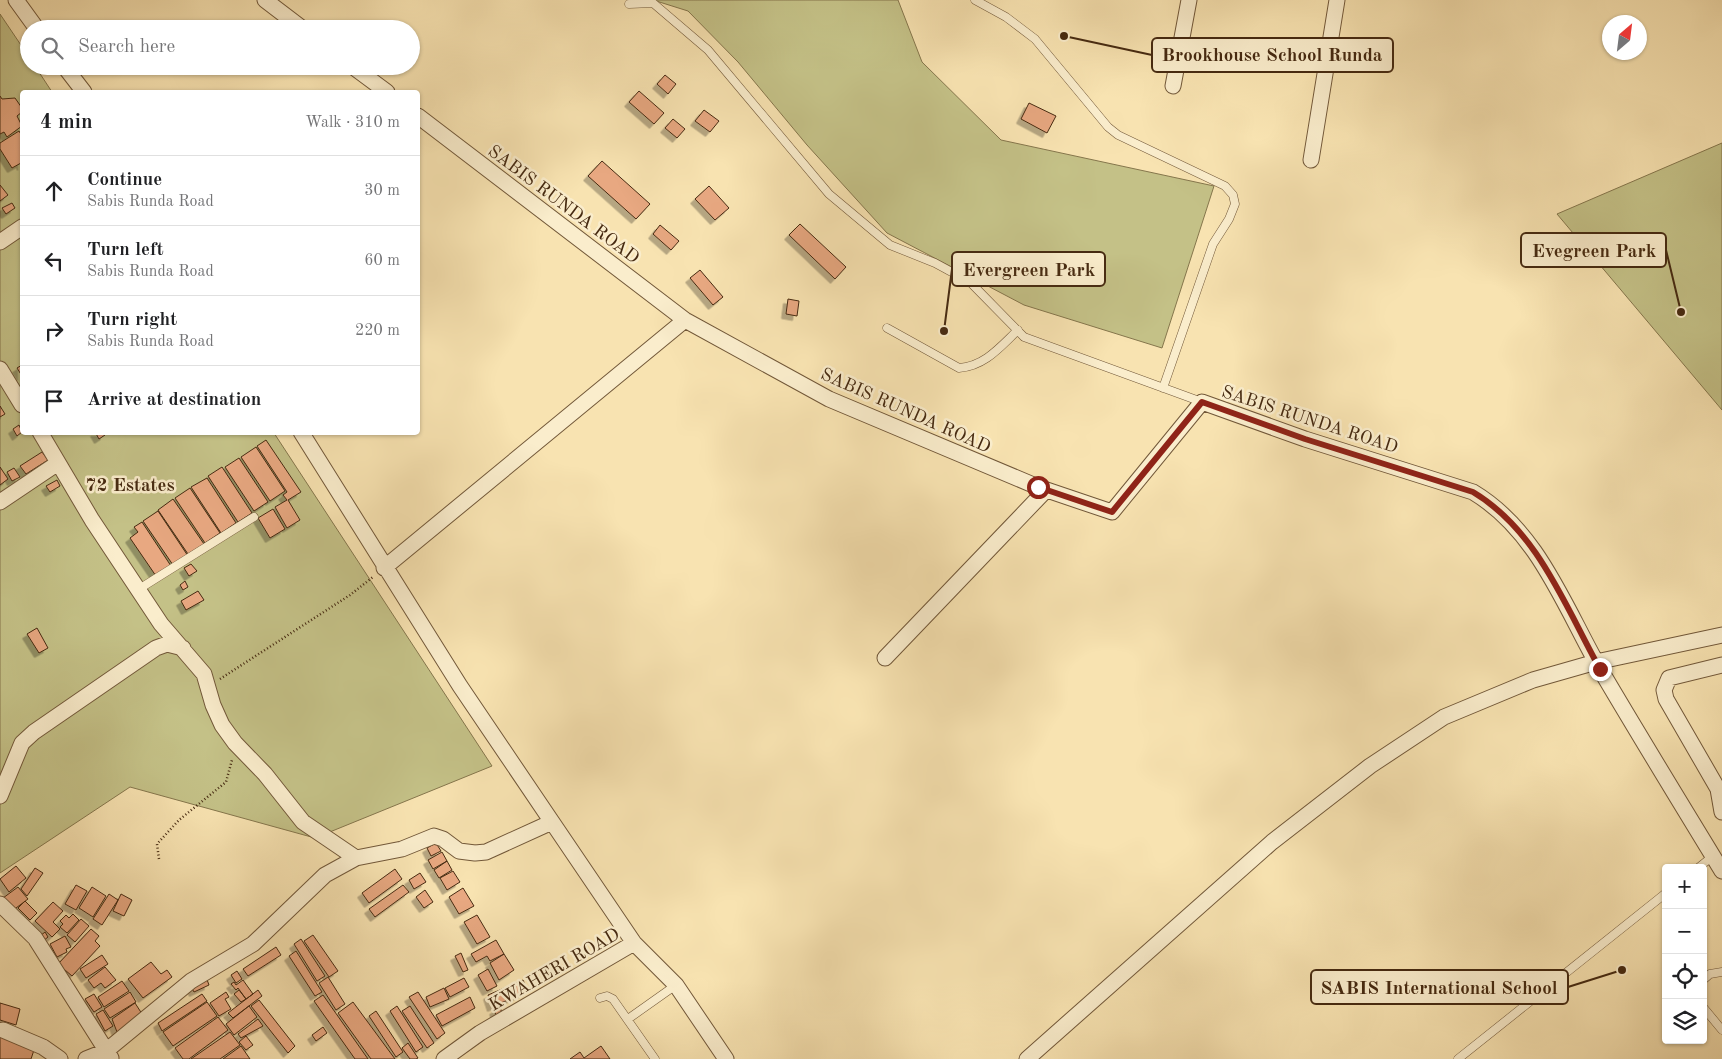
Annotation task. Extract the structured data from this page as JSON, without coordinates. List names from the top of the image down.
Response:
{
  "streets": {
    "street": ["SABIS RUNDA ROAD", "KWAHERI ROAD"]
  },
  "districts": ["72 Estates"],
  "places": [
    "Brookhouse School Runda",
    "Evegreen Park",
    "Evergreen Park",
    "SABIS International School"
  ],
  "north": "top right",
  "page": {
    "search": "Search here",
    "heading": ["4 min", "Walk · 310 m"],
    "list": [
      ["Continue", "Sabis Runda Road", "30 m"],
      ["Turn left", "Sabis Runda Road", "60 m"],
      ["Turn right", "Sabis Runda Road", "220 m"],
      "Arrive at destination"
    ],
    "map_buttons": ["+", "−"]
  }
}
